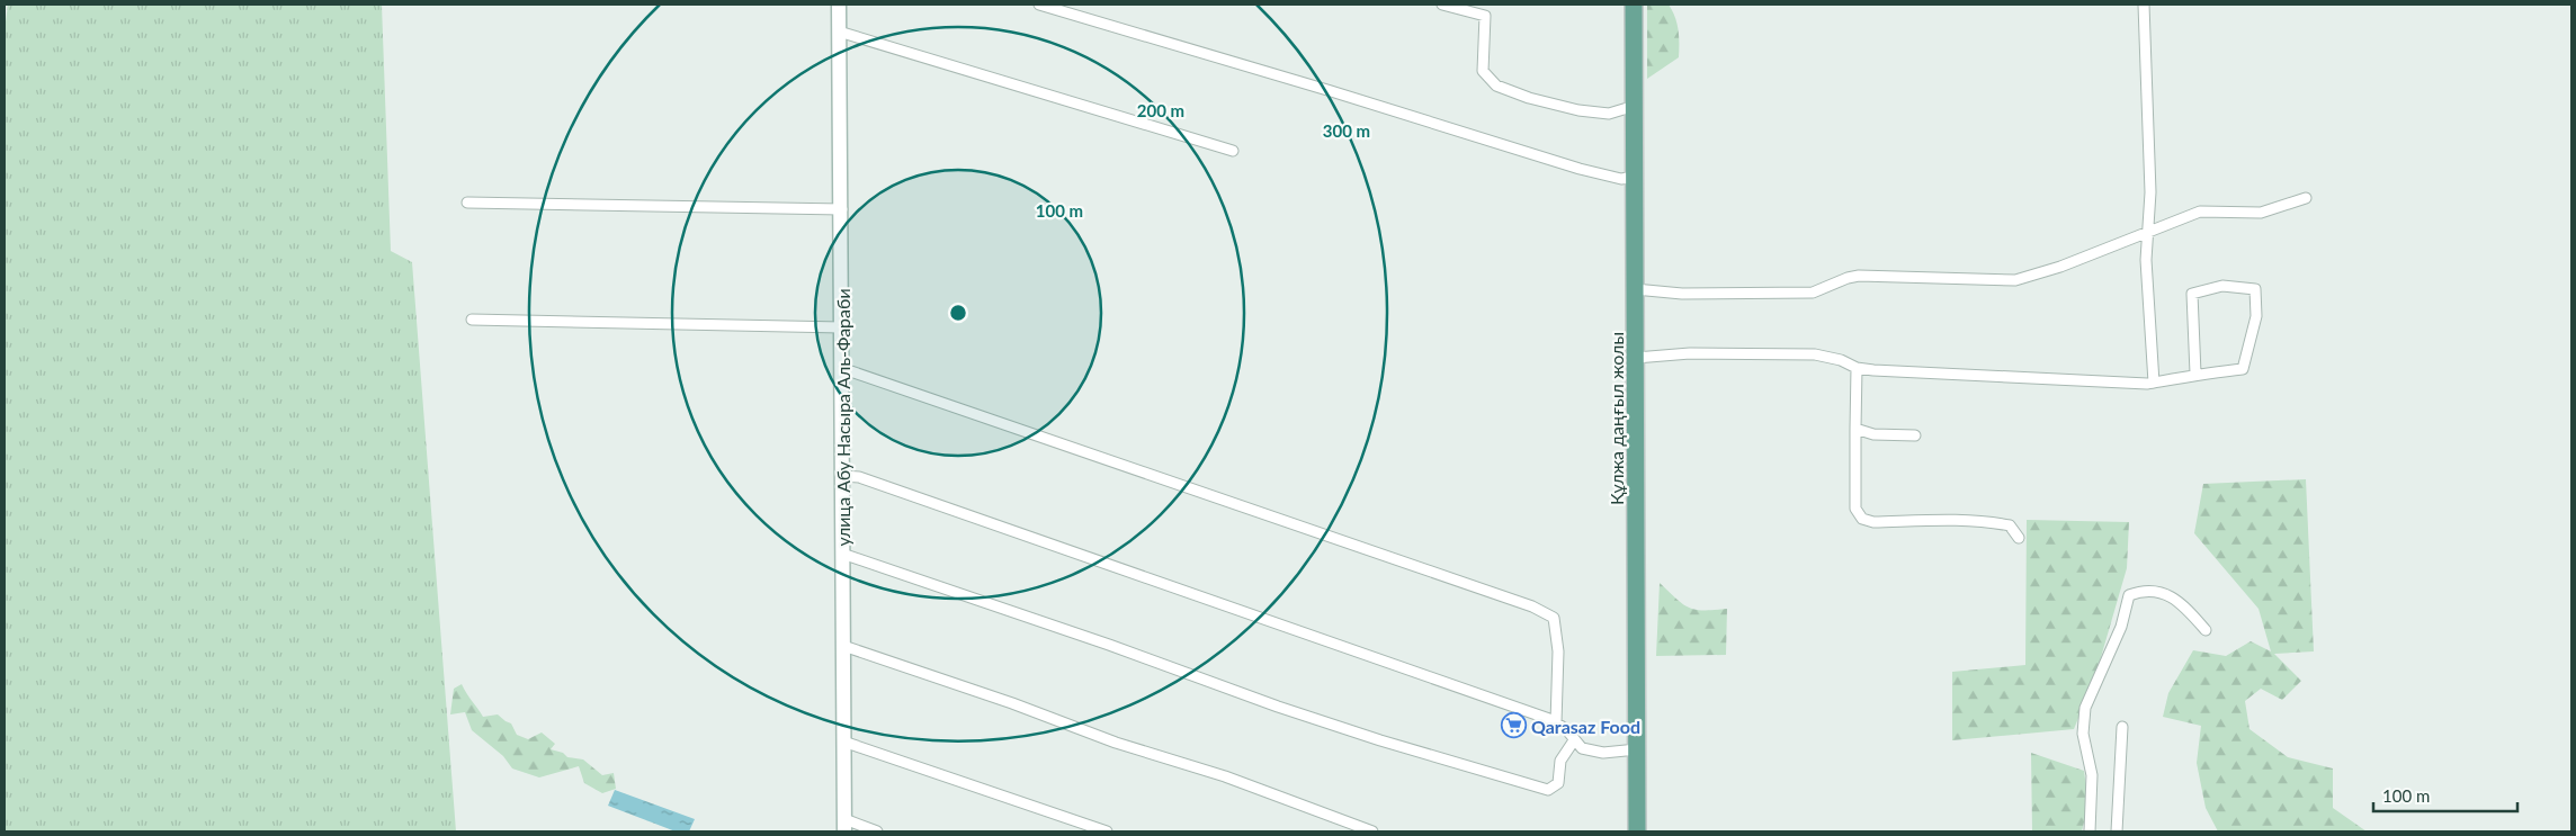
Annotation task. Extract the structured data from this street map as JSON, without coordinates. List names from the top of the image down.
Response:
{
  "streets": {
    "main road": ["Құлжа даңғыл жолы"],
    "street": ["улица Абу Насыра Аль-Фараби"]
  },
  "places": {
    "supermarket": ["Qarasaz Food"]
  },
  "scale_bar": "100 m",
  "rings": ["200 m", "300 m", "100 m"]
}
